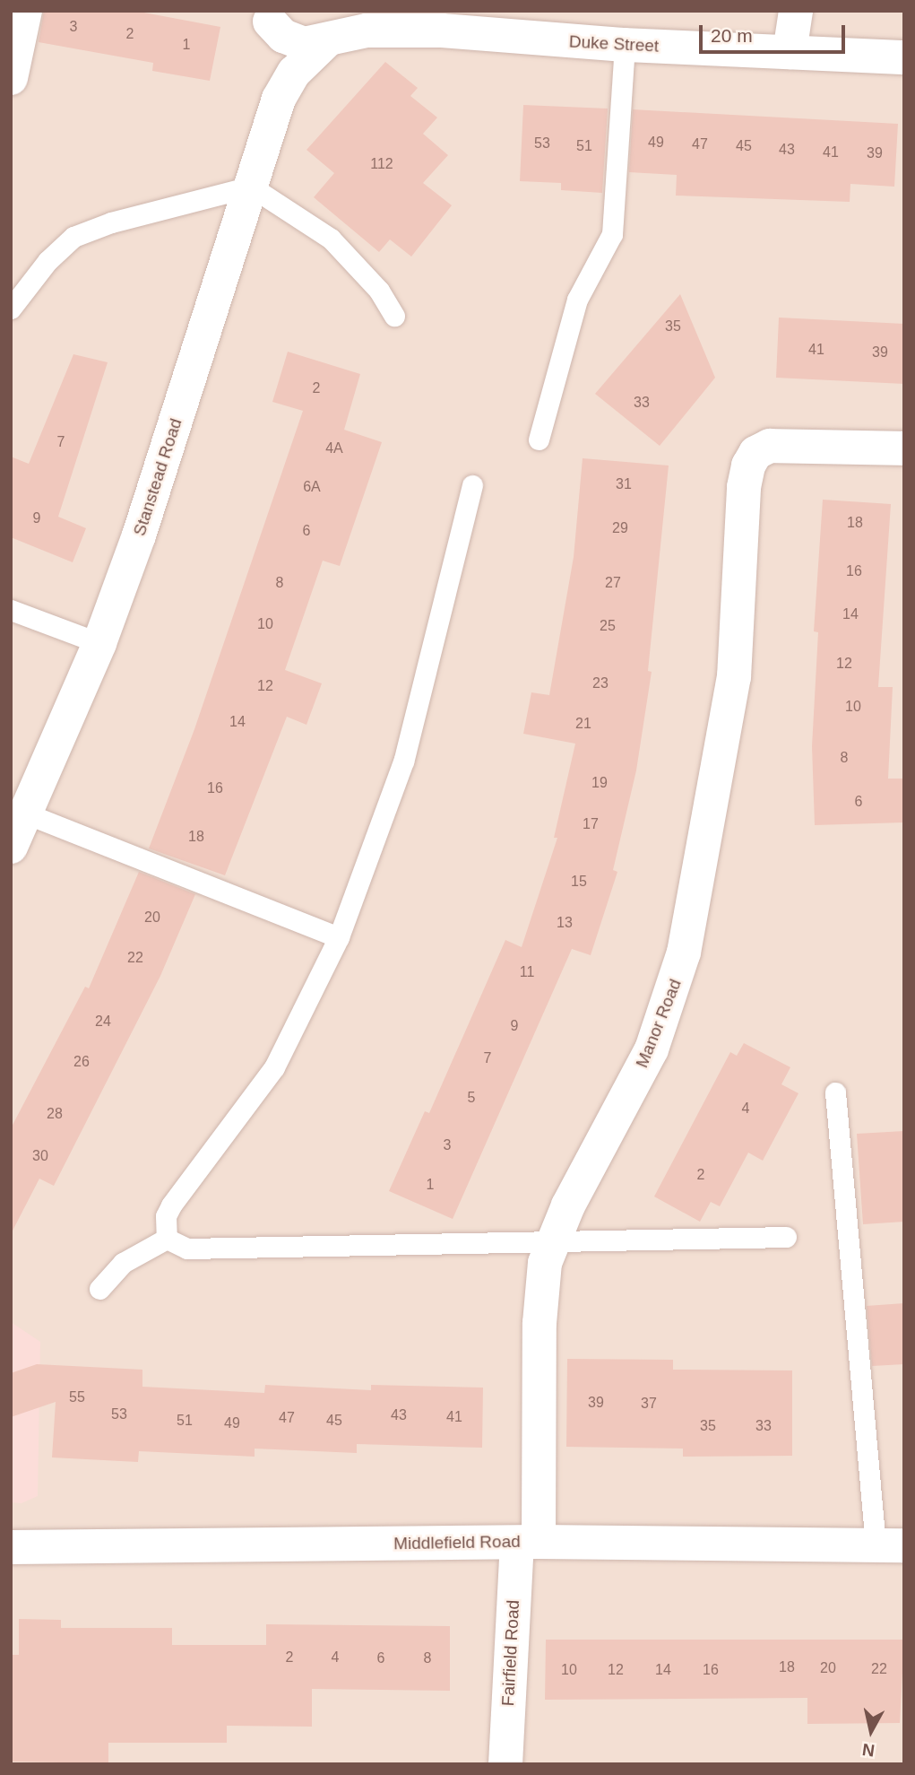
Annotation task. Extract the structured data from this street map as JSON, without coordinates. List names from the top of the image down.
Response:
{
  "streets": {
    "street": [
      "Duke Street",
      "Stanstead Road",
      "Manor Road",
      "Middlefield Road",
      "Fairfield Road"
    ]
  },
  "crossings": [
    ["Manor Road", "Middlefield Road"],
    ["Manor Road", "Fairfield Road"],
    ["Middlefield Road", "Fairfield Road"]
  ],
  "house_numbers": [
    "3",
    "2",
    "1",
    "49",
    "53",
    "47",
    "51",
    "45",
    "43",
    "41",
    "39",
    "112",
    "35",
    "41",
    "39",
    "2",
    "33",
    "7",
    "4A",
    "31",
    "6A",
    "9",
    "18",
    "29",
    "6",
    "16",
    "8",
    "27",
    "14",
    "10",
    "25",
    "12",
    "23",
    "12",
    "10",
    "14",
    "21",
    "8",
    "19",
    "16",
    "6",
    "17",
    "18",
    "15",
    "20",
    "13",
    "22",
    "11",
    "24",
    "9",
    "7",
    "26",
    "5",
    "4",
    "28",
    "3",
    "30",
    "2",
    "1",
    "55",
    "39",
    "37",
    "53",
    "43",
    "41",
    "47",
    "51",
    "45",
    "49",
    "35",
    "33",
    "2",
    "4",
    "6",
    "8",
    "18",
    "20",
    "22",
    "10",
    "12",
    "14",
    "16"
  ],
  "scale_bar": "20 m",
  "north": "bottom"
}
